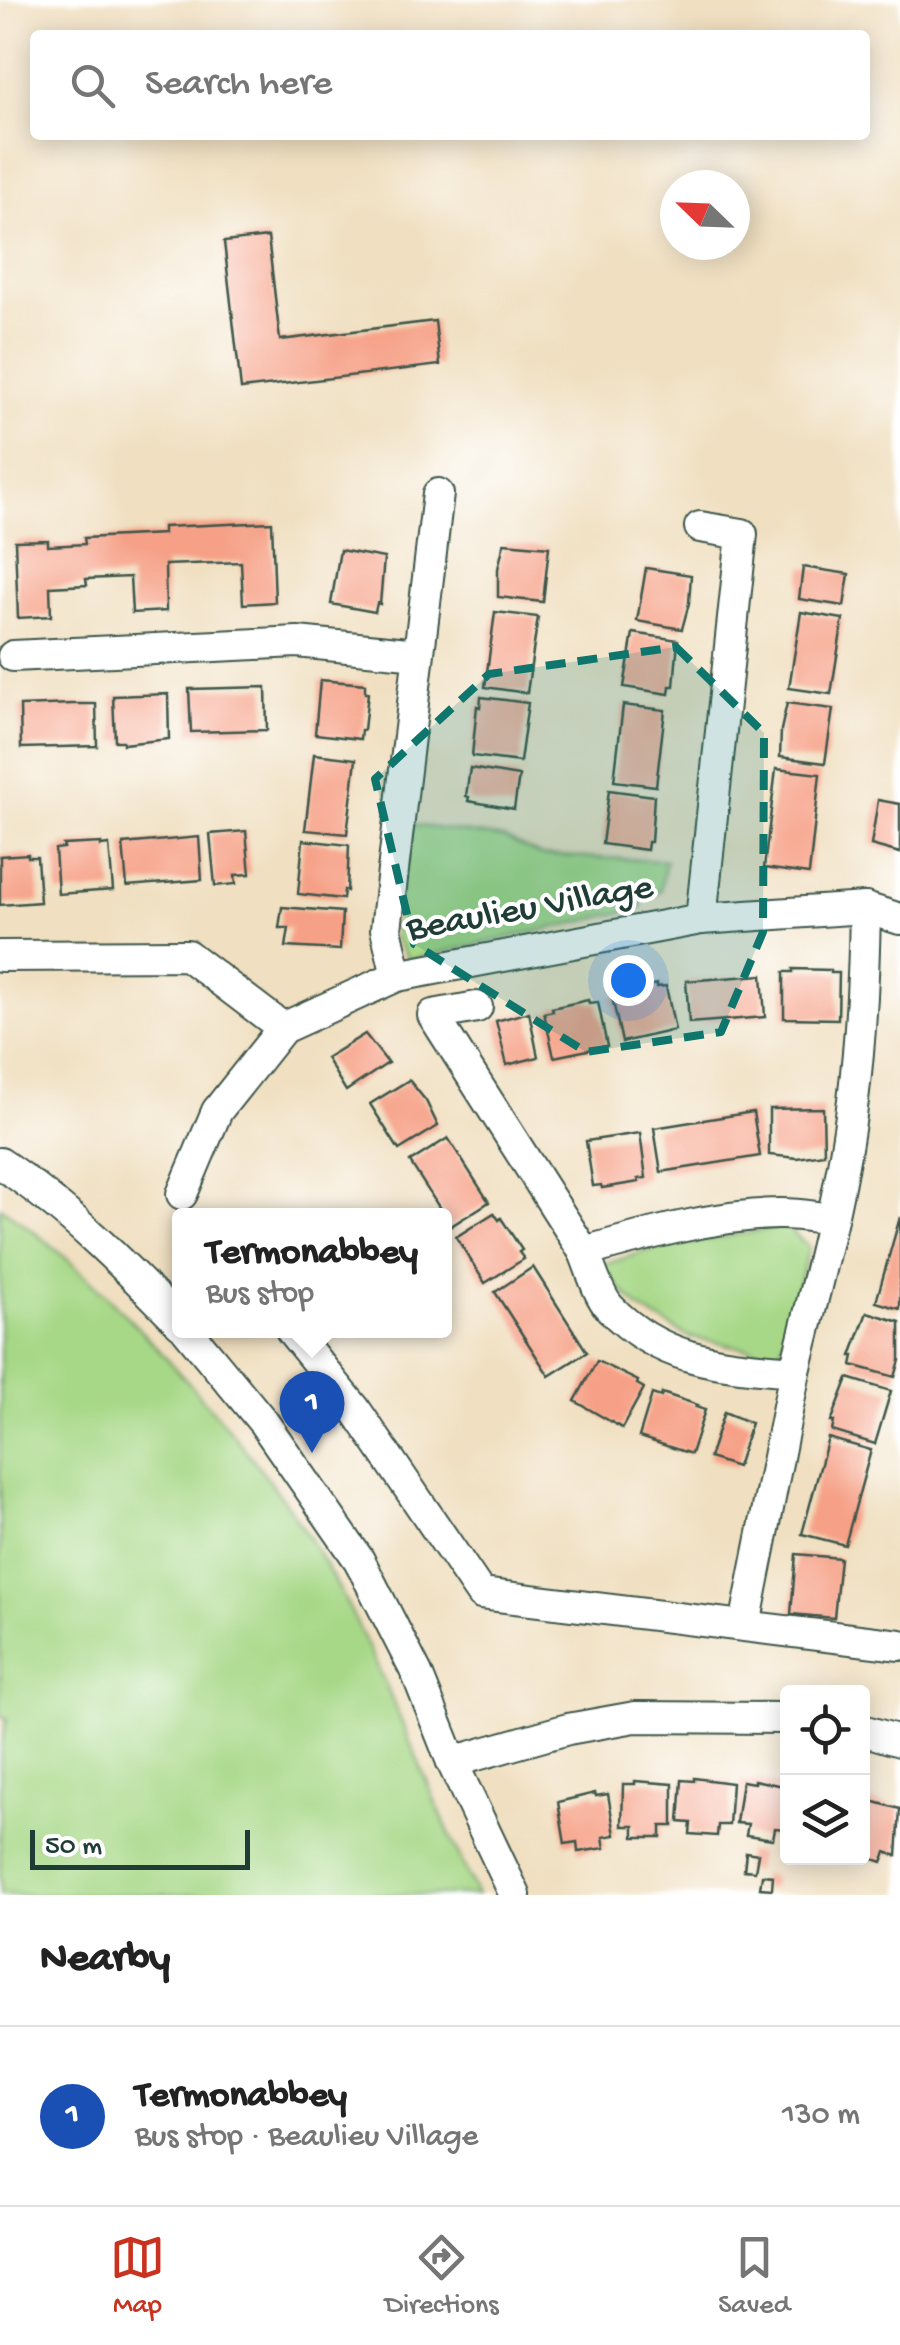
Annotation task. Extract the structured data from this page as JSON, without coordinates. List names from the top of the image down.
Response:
{
  "streets": {
    "street": ["Beaulieu Village"]
  },
  "scale_bar": "50 m",
  "north": "top left",
  "page": {
    "search": "Search here",
    "popup": ["Termonabbey", "Bus stop"],
    "pins": "1",
    "scale": "50 m",
    "heading": "Nearby",
    "list": [
      {
        "mark": "1",
        "name": "Termonabbey",
        "note": "Bus stop · Beaulieu Village",
        "value": "130 m"
      }
    ],
    "nav": ["Map", "Directions", "Saved"]
  }
}
